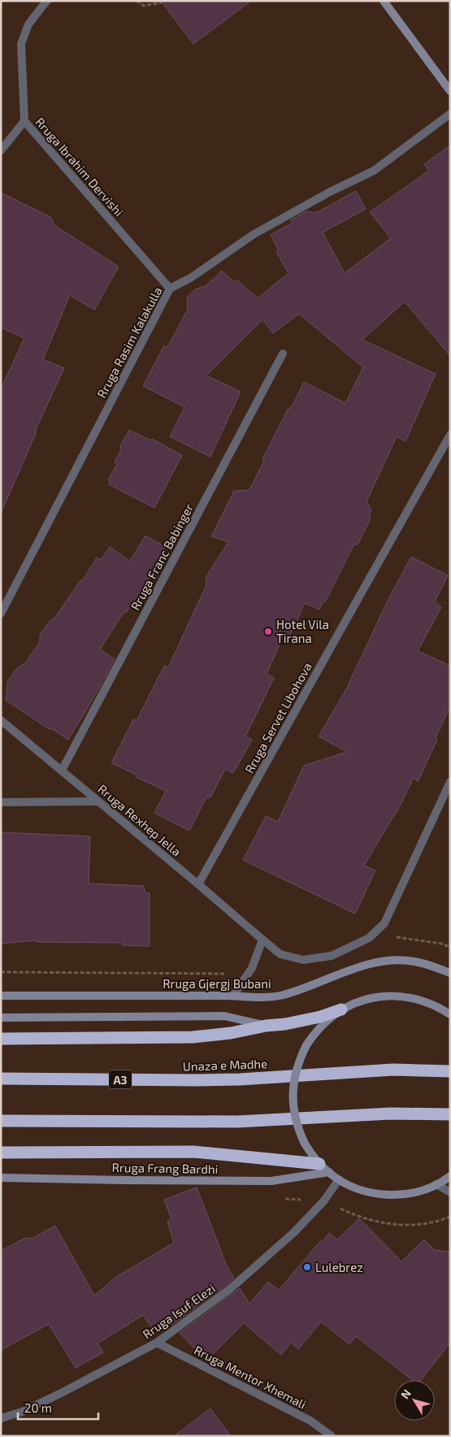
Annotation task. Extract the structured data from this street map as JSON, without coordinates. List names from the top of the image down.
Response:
{
  "streets": {
    "highway": ["Unaza e Madhe", "A3"],
    "main road": ["Rruga Gjergj Bubani", "Rruga Frang Bardhi"],
    "street": [
      "Rruga Ibrahim Dervishi",
      "Rruga Rasim Kalakulla",
      "Rruga Franc Babinger",
      "Rruga Servet Libohova",
      "Rruga Rexhep Jella",
      "Rruga Isuf Elezi",
      "Rruga Mentor Xhemali"
    ]
  },
  "crossings": [
    ["Rruga Ibrahim Dervishi", "Rruga Rasim Kalakulla"],
    ["Rruga Franc Babinger", "Rruga Rexhep Jella"],
    ["Rruga Servet Libohova", "Rruga Rexhep Jella"],
    ["Rruga Isuf Elezi", "Rruga Mentor Xhemali"]
  ],
  "places": ["Hotel Vila Tirana", "Lulebrez"],
  "scale_bar": "20 m",
  "north": "top left"
}
